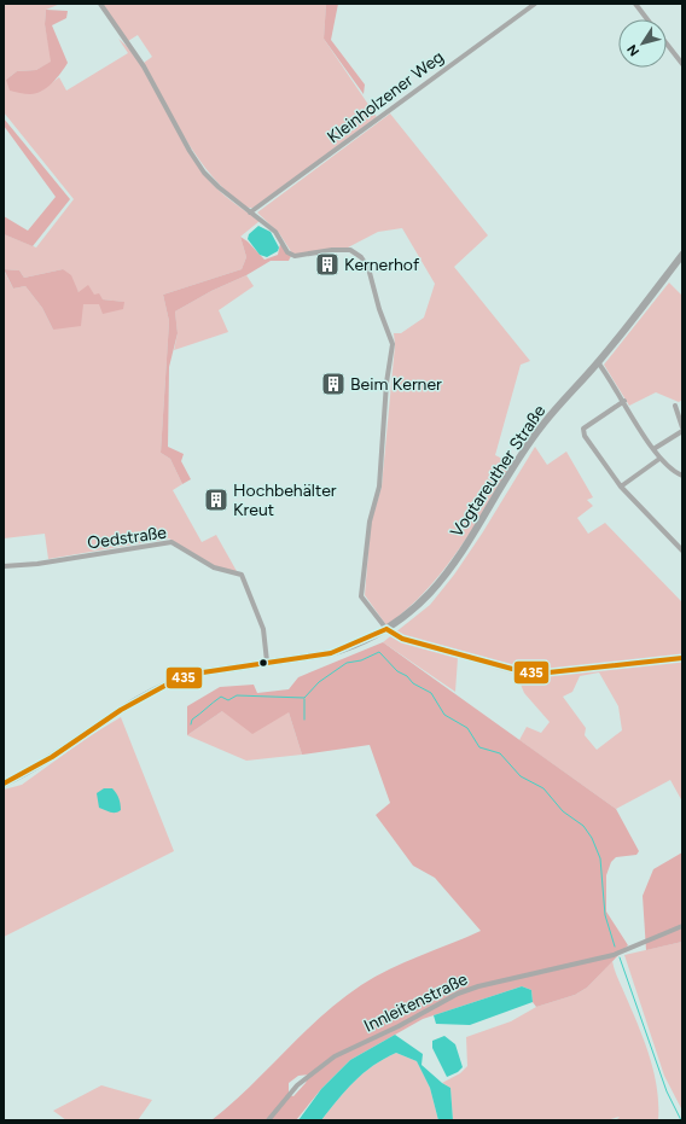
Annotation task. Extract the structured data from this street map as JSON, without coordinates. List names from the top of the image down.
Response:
{
  "streets": {
    "main road": ["Vogtareuther Straße"],
    "street": ["Kleinholzener Weg", "Oedstraße", "Innleitenstraße"]
  },
  "crossings": [
    ["Vogtareuther Straße", "Oedstraße"]
  ],
  "places": {
    "building": ["Kernerhof", "Beim Kerner", "Hochbehälter Kreut"]
  },
  "lines": ["transit line 435"],
  "north": "bottom left"
}
